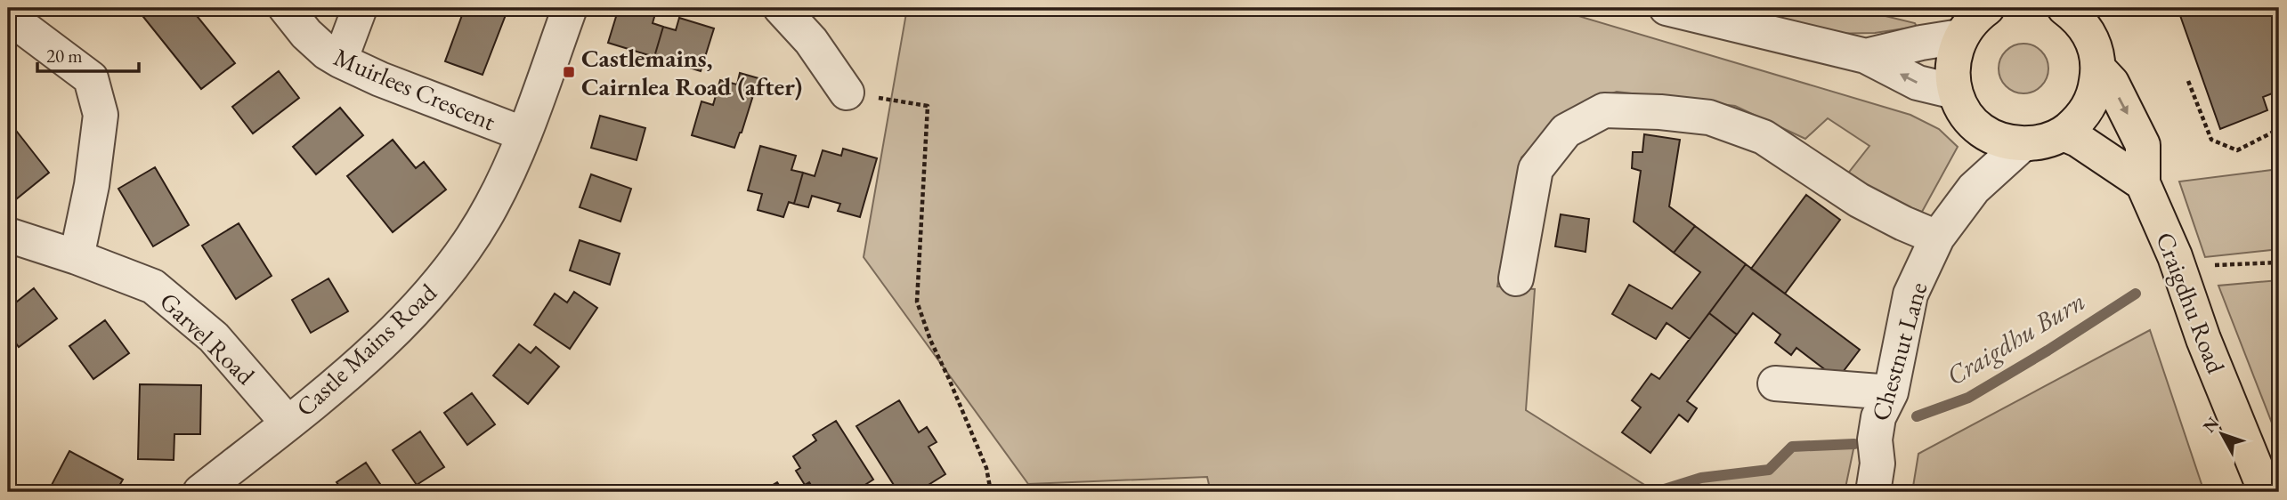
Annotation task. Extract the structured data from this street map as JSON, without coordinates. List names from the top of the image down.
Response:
{
  "streets": {
    "main road": ["Craigdhu Road"],
    "street": [
      "Muirlees Crescent",
      "Garvel Road",
      "Castle Mains Road",
      "Chestnut Lane"
    ]
  },
  "crossings": [
    ["Muirlees Crescent", "Castle Mains Road"],
    ["Garvel Road", "Castle Mains Road"]
  ],
  "water": ["Craigdhu Burn"],
  "places": {
    "transit": ["Castlemains, Cairnlea Road (after)"]
  },
  "scale_bar": "20 m",
  "north": "top left"
}
